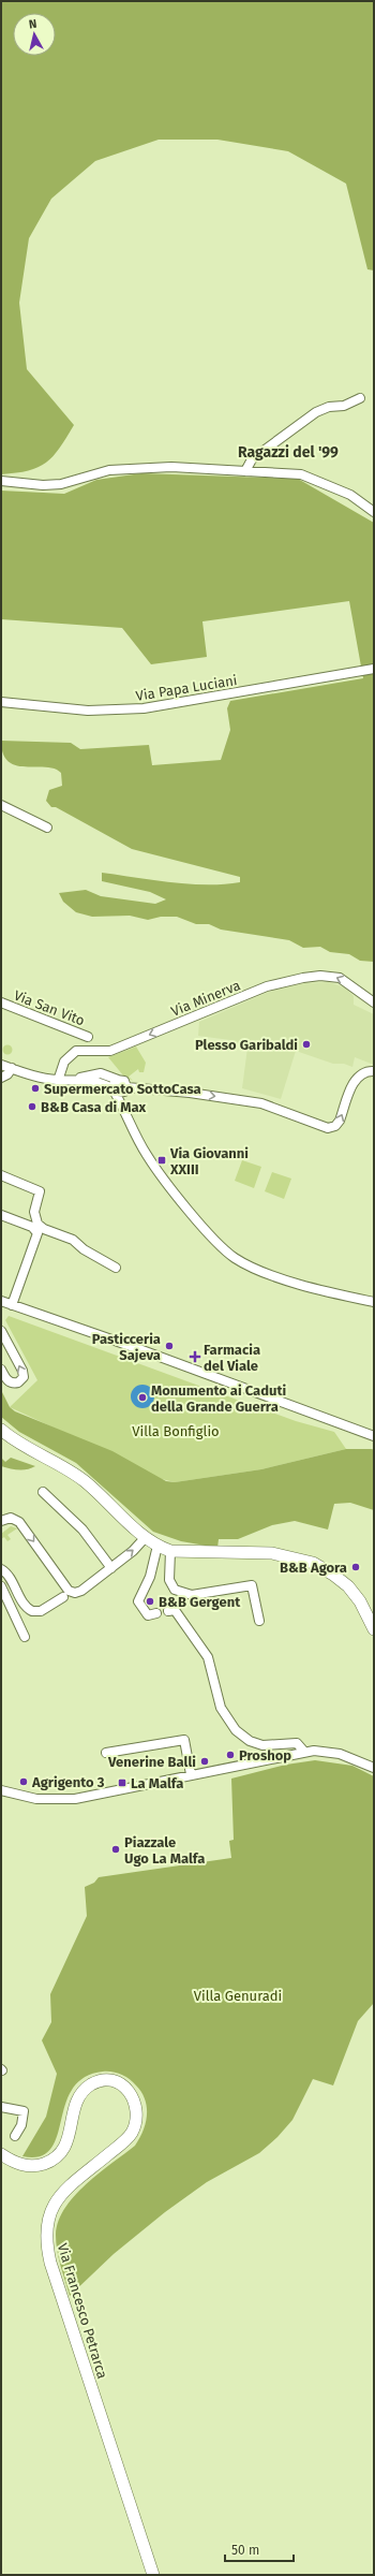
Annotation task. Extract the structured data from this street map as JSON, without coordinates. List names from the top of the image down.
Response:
{
  "streets": {
    "main road": ["Via Francesco Petrarca"],
    "street": ["Via Papa Luciani", "Via Minerva", "Via San Vito"]
  },
  "one_way": ["Via Minerva"],
  "districts": ["Ragazzi del '99"],
  "parks": ["Villa Bonfiglio", "Villa Genuradi"],
  "places": {
    "other": [
      "Plesso Garibaldi",
      "Supermercato SottoCasa",
      "B&B Casa di Max",
      "Pasticceria Sajeva",
      "Monumento ai Caduti della Grande Guerra",
      "B&B Agora",
      "B&B Gergent",
      "Proshop",
      "Venerine Balli",
      "Agrigento 3",
      "Piazzale Ugo La Malfa"
    ],
    "transit": ["Via Giovanni XXIII", "La Malfa"],
    "health": ["Farmacia del Viale"]
  },
  "scale_bar": "50 m",
  "north": "top"
}
